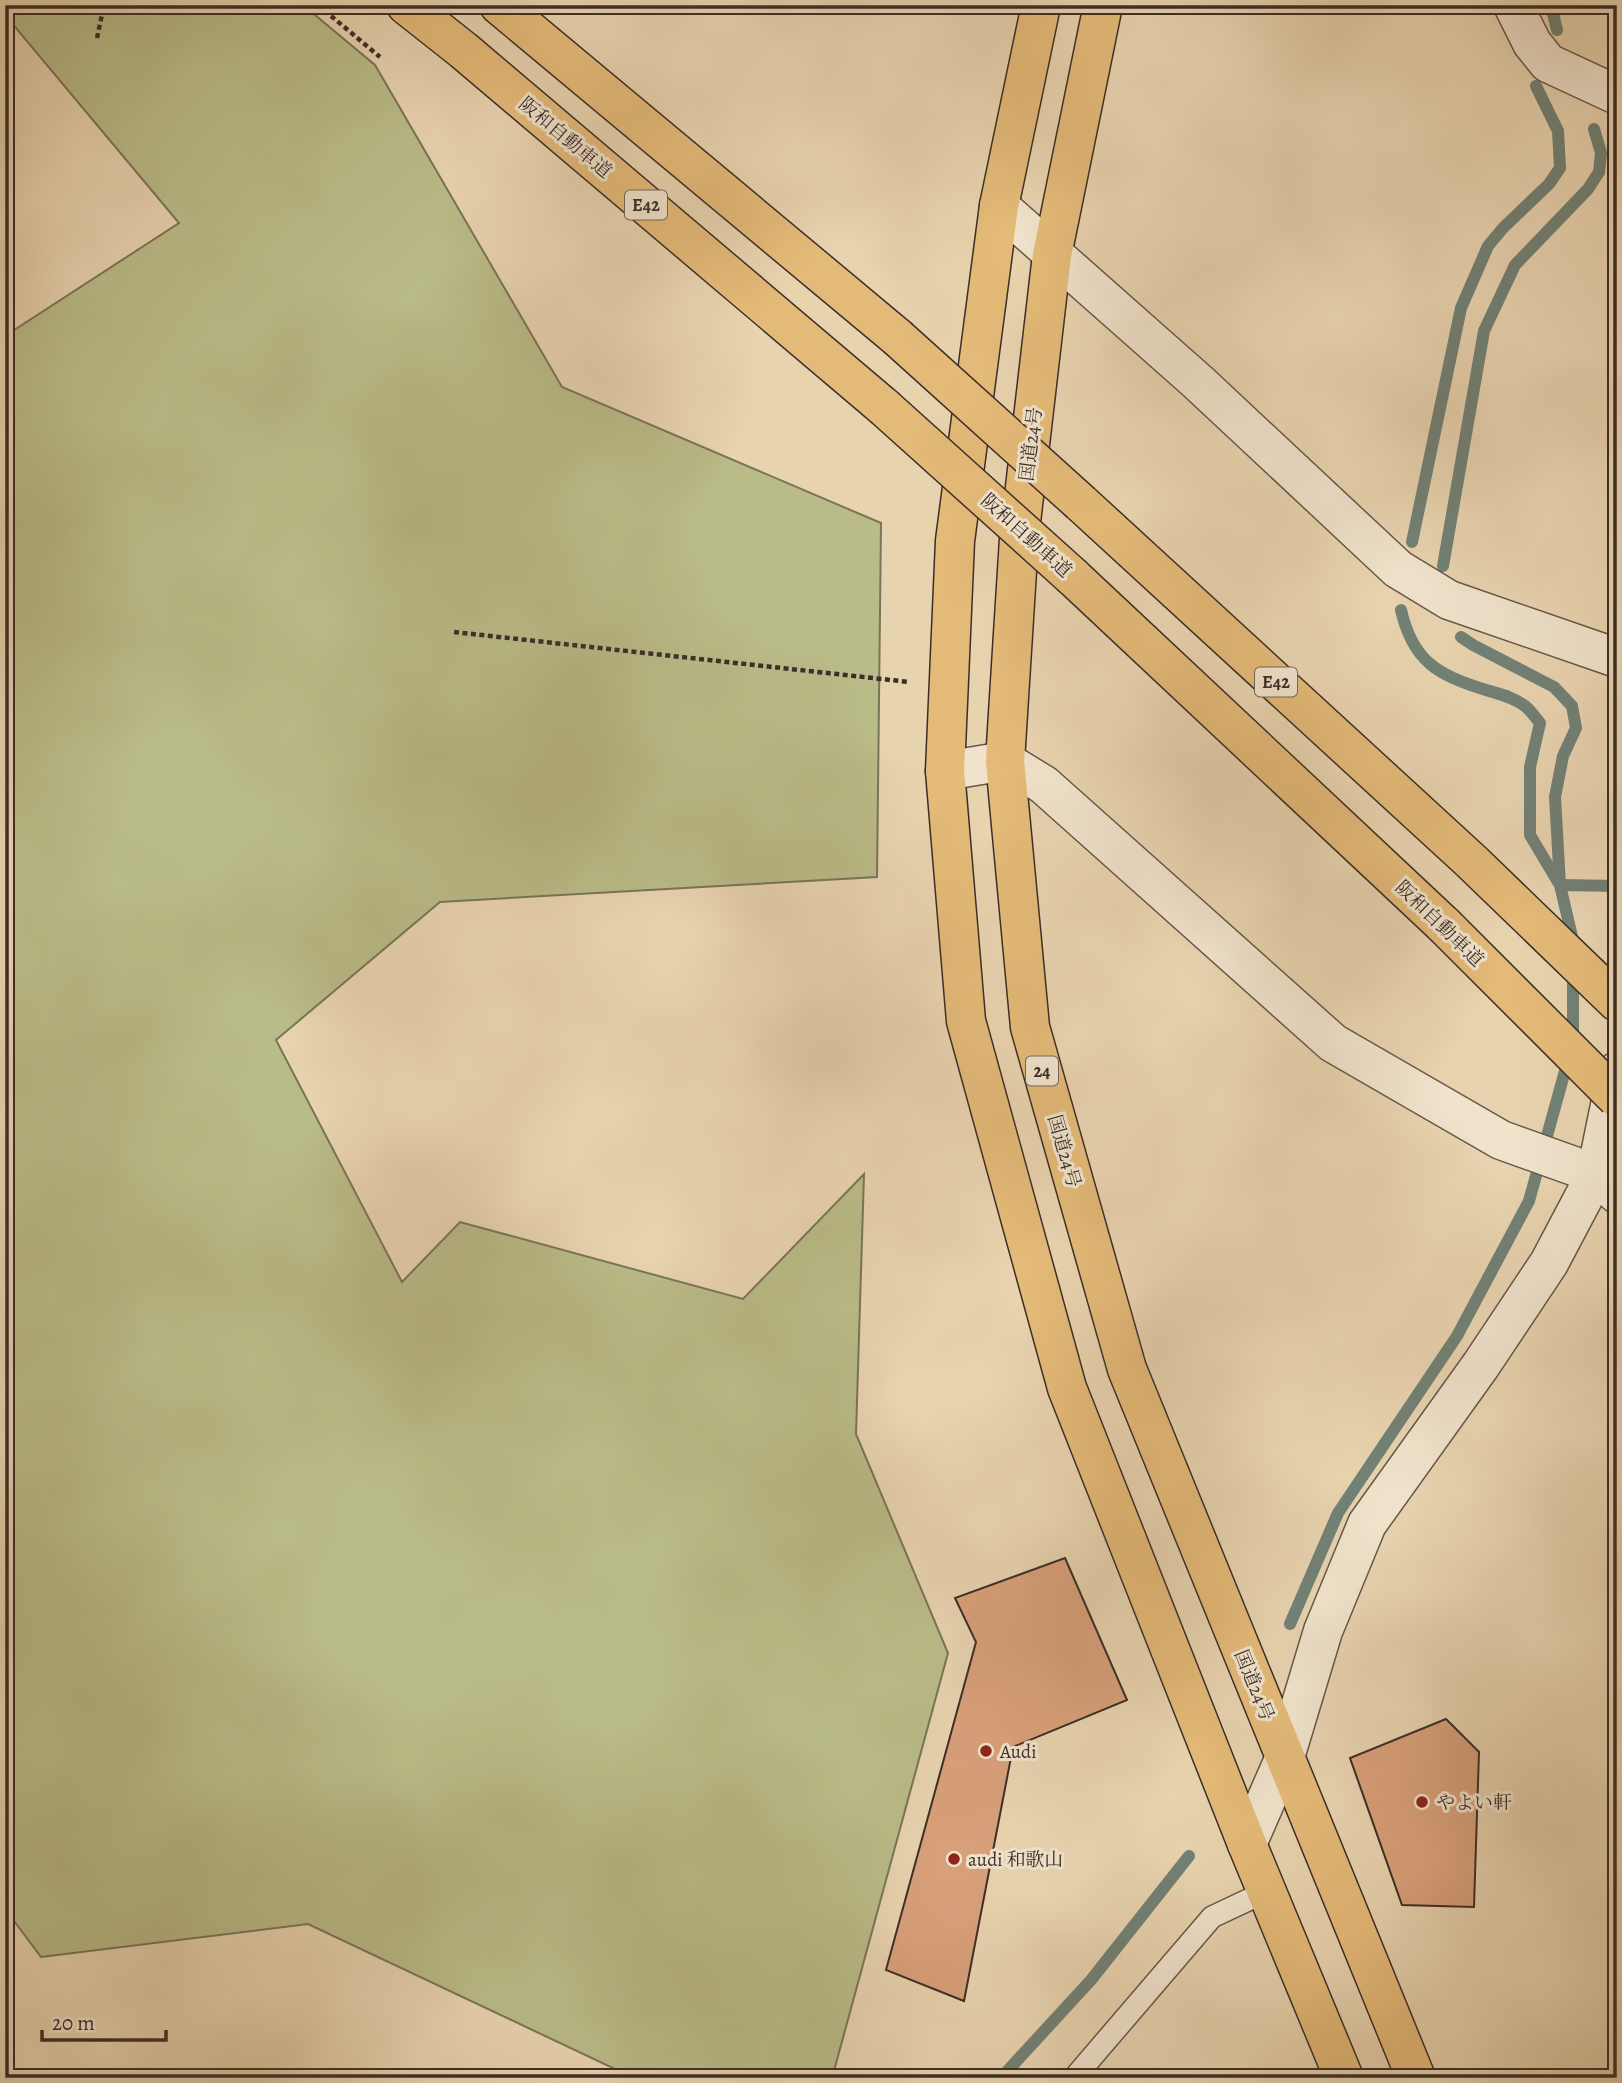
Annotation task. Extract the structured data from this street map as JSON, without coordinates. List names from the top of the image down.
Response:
{
  "streets": {
    "highway": [
      "阪和自動車道",
      "E42",
      "国道24号",
      "24"
    ]
  },
  "places": ["Audi", "やよい軒", "audi 和歌山"],
  "scale_bar": "20 m"
}
